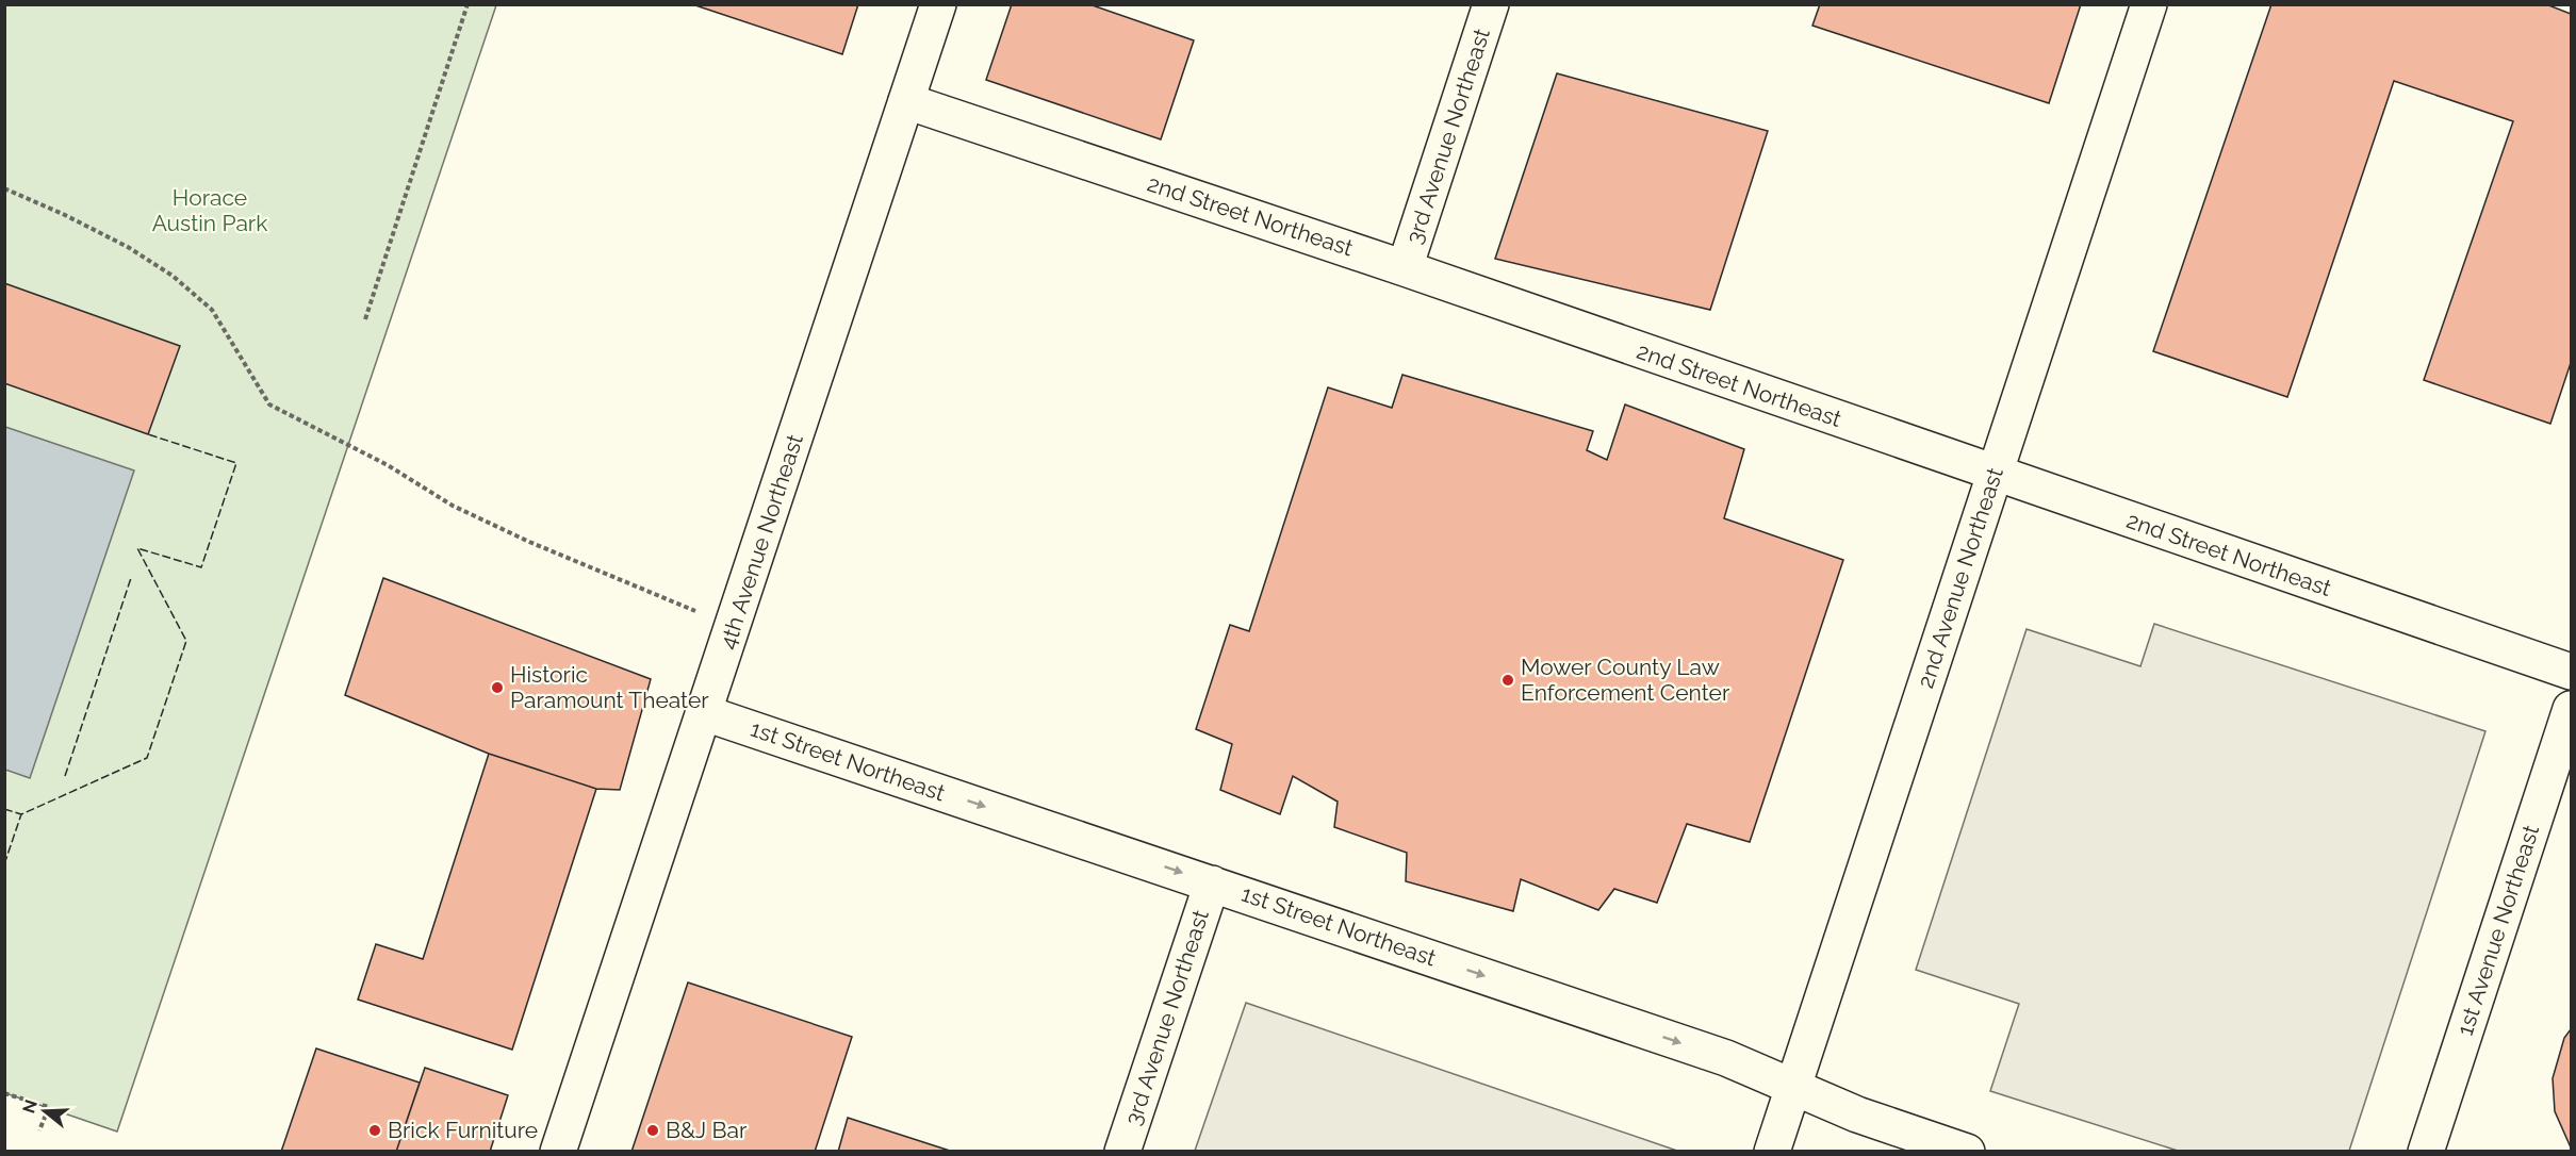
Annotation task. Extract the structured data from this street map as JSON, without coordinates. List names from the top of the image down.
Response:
{
  "streets": {
    "street": [
      "3rd Avenue Northeast",
      "2nd Street Northeast",
      "4th Avenue Northeast",
      "2nd Avenue Northeast",
      "1st Street Northeast",
      "1st Avenue Northeast"
    ]
  },
  "crossings": [
    ["3rd Avenue Northeast", "2nd Street Northeast"],
    ["3rd Avenue Northeast", "1st Street Northeast"],
    ["2nd Street Northeast", "4th Avenue Northeast"],
    ["2nd Street Northeast", "2nd Avenue Northeast"],
    ["4th Avenue Northeast", "1st Street Northeast"],
    ["2nd Avenue Northeast", "1st Street Northeast"]
  ],
  "one_way": ["1st Street Northeast"],
  "parks": ["Horace Austin Park"],
  "places": [
    "Mower County Law Enforcement Center",
    "Historic Paramount Theater",
    "Brick Furniture",
    "B&J Bar"
  ],
  "north": "left"
}
